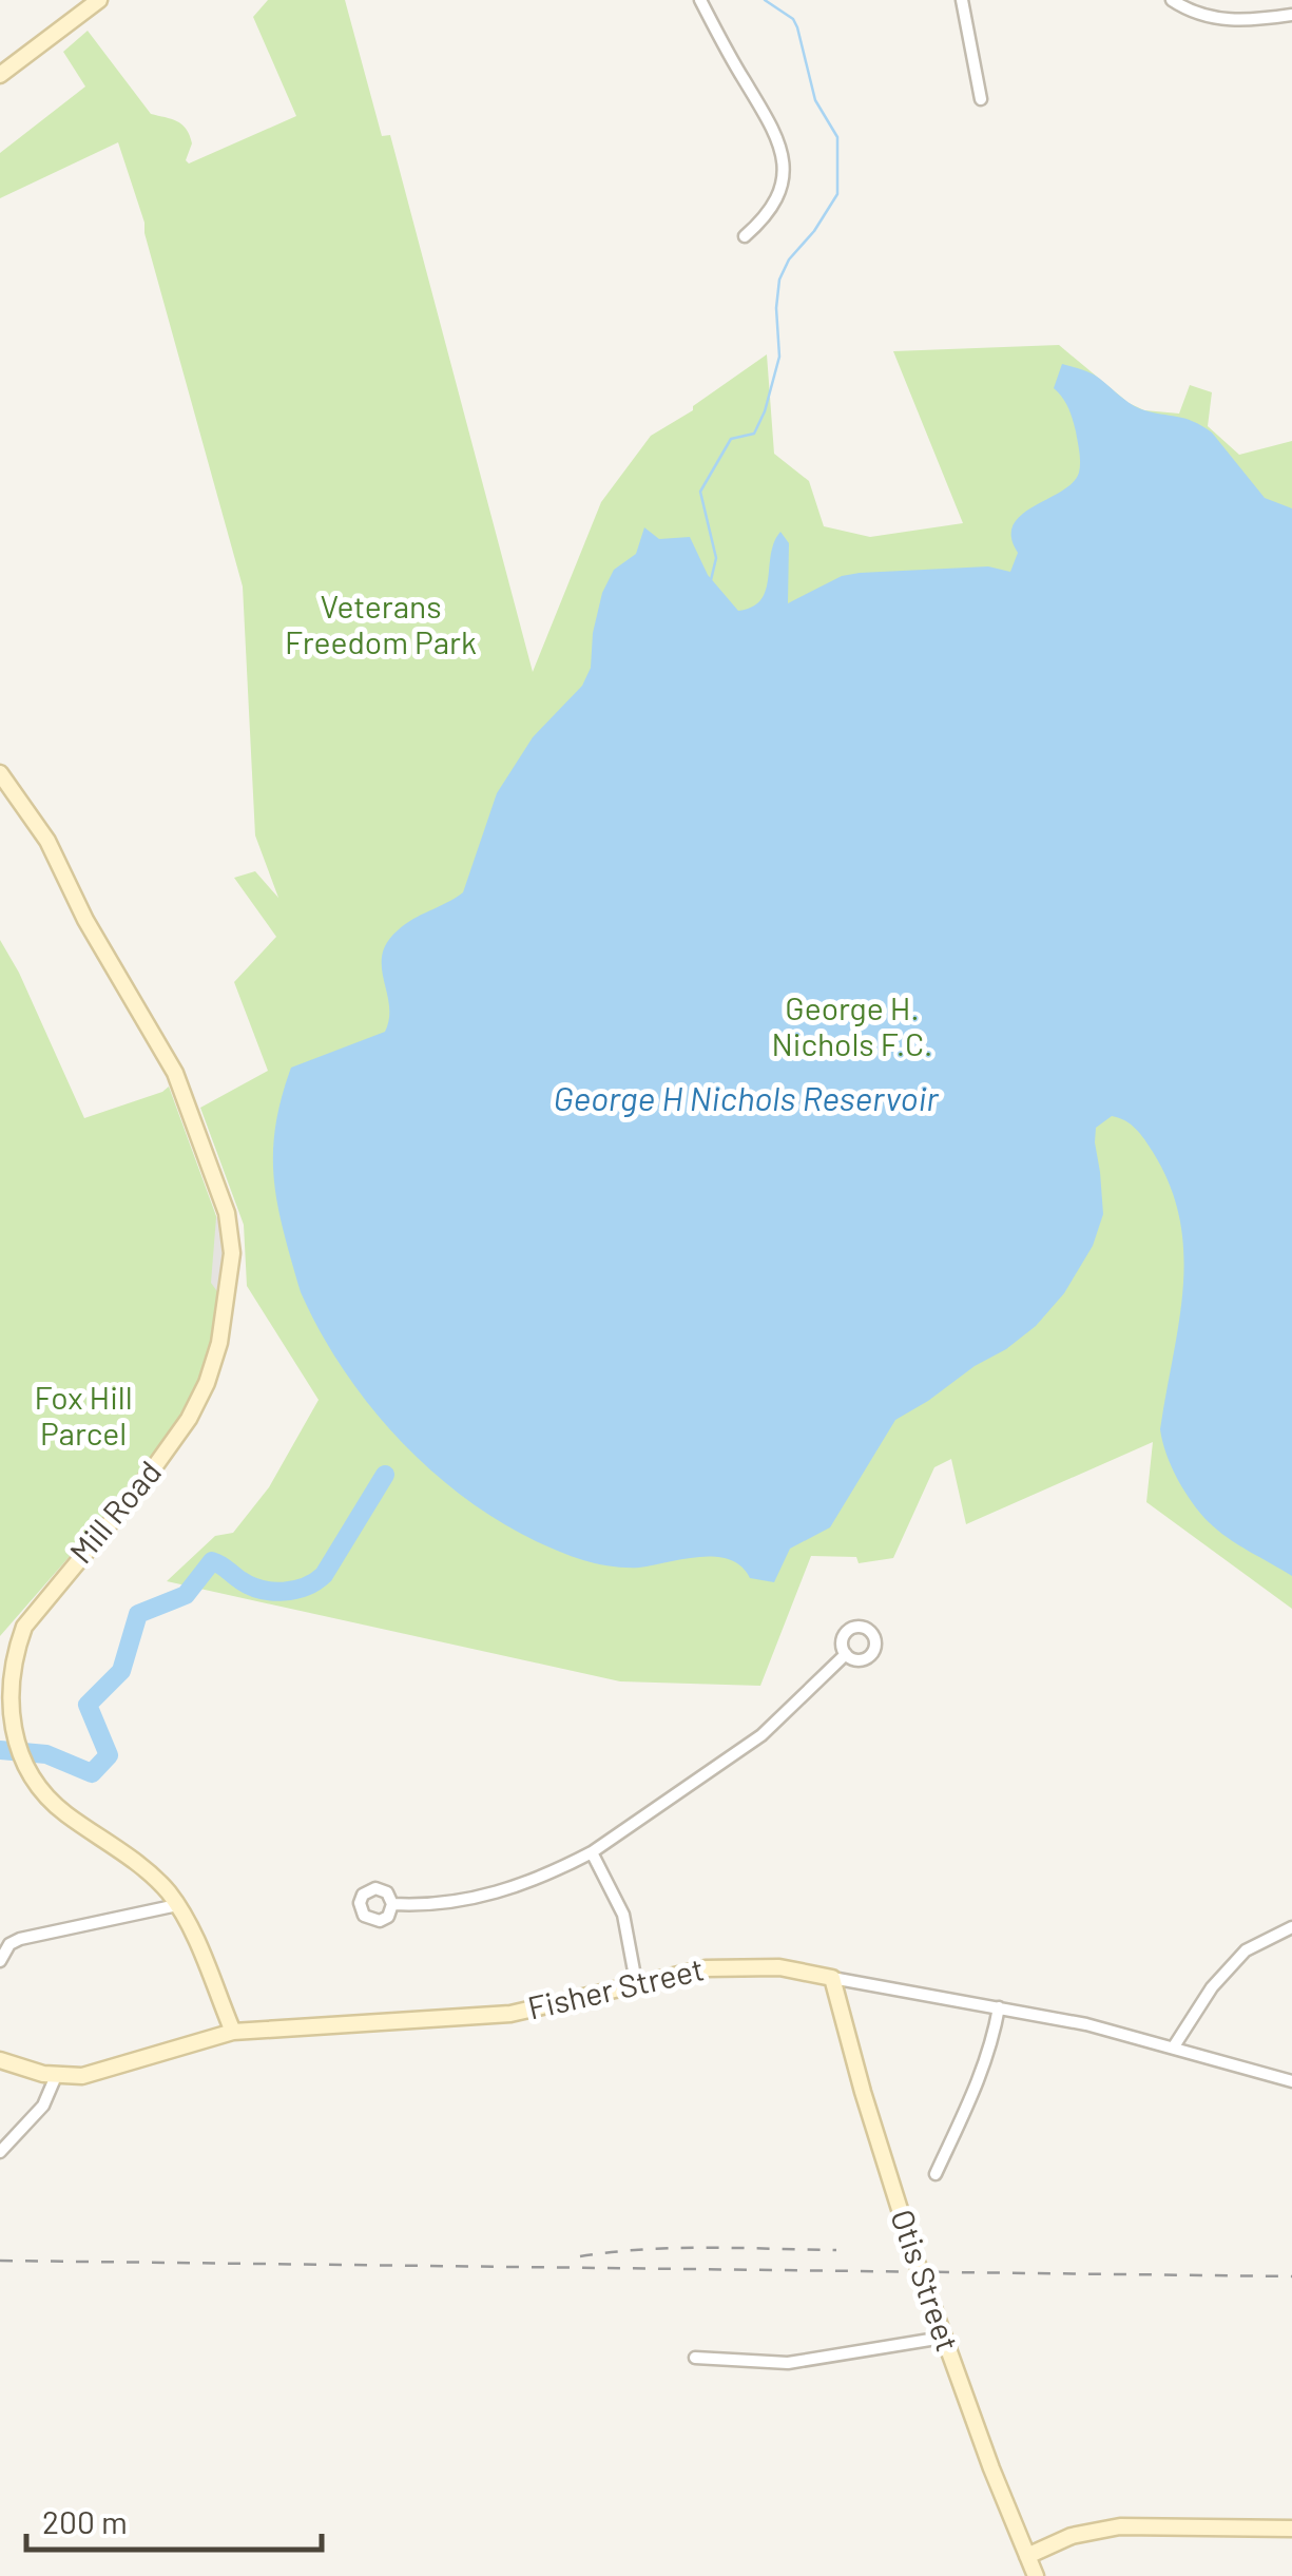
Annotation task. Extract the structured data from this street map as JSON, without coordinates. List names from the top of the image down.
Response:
{
  "streets": {
    "street": ["Mill Road", "Fisher Street", "Otis Street"]
  },
  "crossings": [
    ["Mill Road", "Fisher Street"],
    ["Fisher Street", "Otis Street"]
  ],
  "water": ["George H Nichols Reservoir"],
  "parks": ["Veterans Freedom Park", "George H. Nichols F.C.", "Fox Hill Parcel"],
  "scale_bar": "200 m"
}
